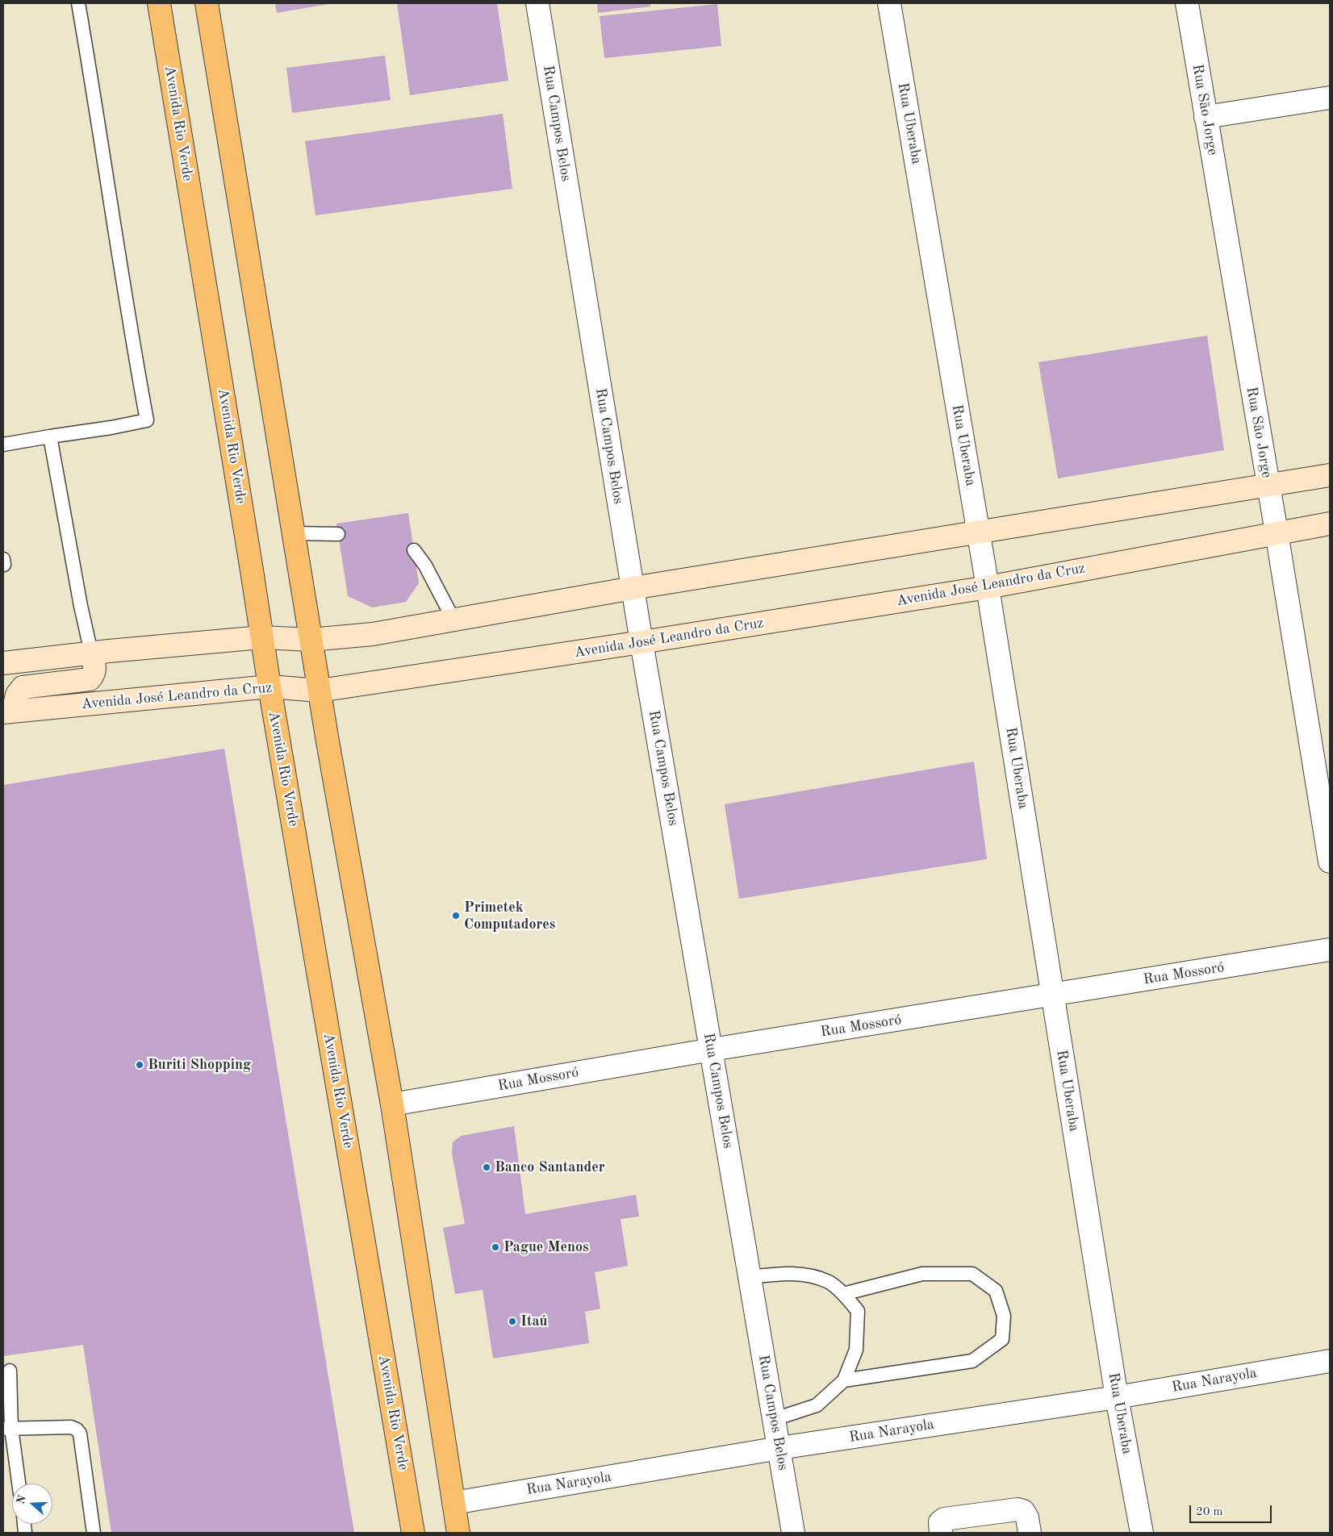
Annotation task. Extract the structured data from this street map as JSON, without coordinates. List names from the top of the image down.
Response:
{
  "streets": {
    "main road": ["Avenida Rio Verde"],
    "street": [
      "Rua São Jorge",
      "Rua Campos Belos",
      "Rua Uberaba",
      "Avenida José Leandro da Cruz",
      "Rua Mossoró",
      "Rua Narayola"
    ]
  },
  "crossings": [
    ["Rua São Jorge", "Avenida José Leandro da Cruz"],
    ["Avenida Rio Verde", "Avenida José Leandro da Cruz"],
    ["Rua Campos Belos", "Avenida José Leandro da Cruz"],
    ["Rua Campos Belos", "Rua Mossoró"],
    ["Rua Campos Belos", "Rua Narayola"],
    ["Rua Uberaba", "Avenida José Leandro da Cruz"],
    ["Rua Uberaba", "Rua Mossoró"],
    ["Rua Uberaba", "Rua Narayola"]
  ],
  "places": [
    "Primetek Computadores",
    "Buriti Shopping",
    "Banco Santander",
    "Pague Menos",
    "Itaú"
  ],
  "scale_bar": "20 m",
  "north": "left"
}
